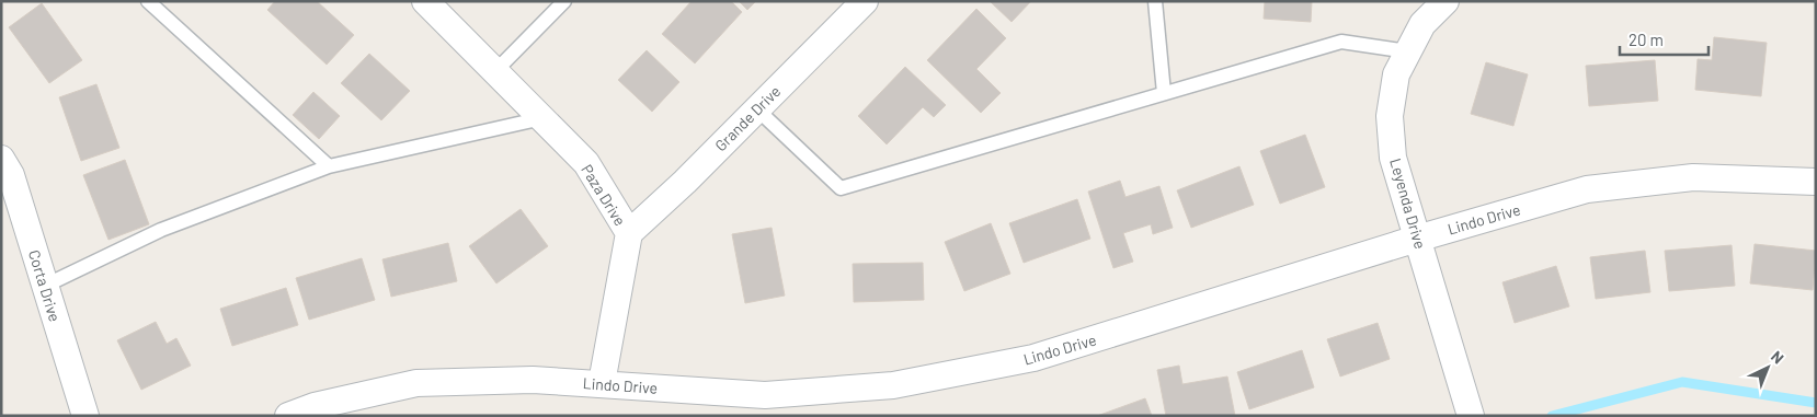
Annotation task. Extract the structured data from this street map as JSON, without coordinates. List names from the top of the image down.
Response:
{
  "streets": {
    "street": [
      "Grande Drive",
      "Paza Drive",
      "Leyenda Drive",
      "Lindo Drive",
      "Corta Drive"
    ]
  },
  "crossings": [
    ["Grande Drive", "Paza Drive"],
    ["Paza Drive", "Lindo Drive"],
    ["Leyenda Drive", "Lindo Drive"]
  ],
  "scale_bar": "20 m",
  "north": "top right"
}
